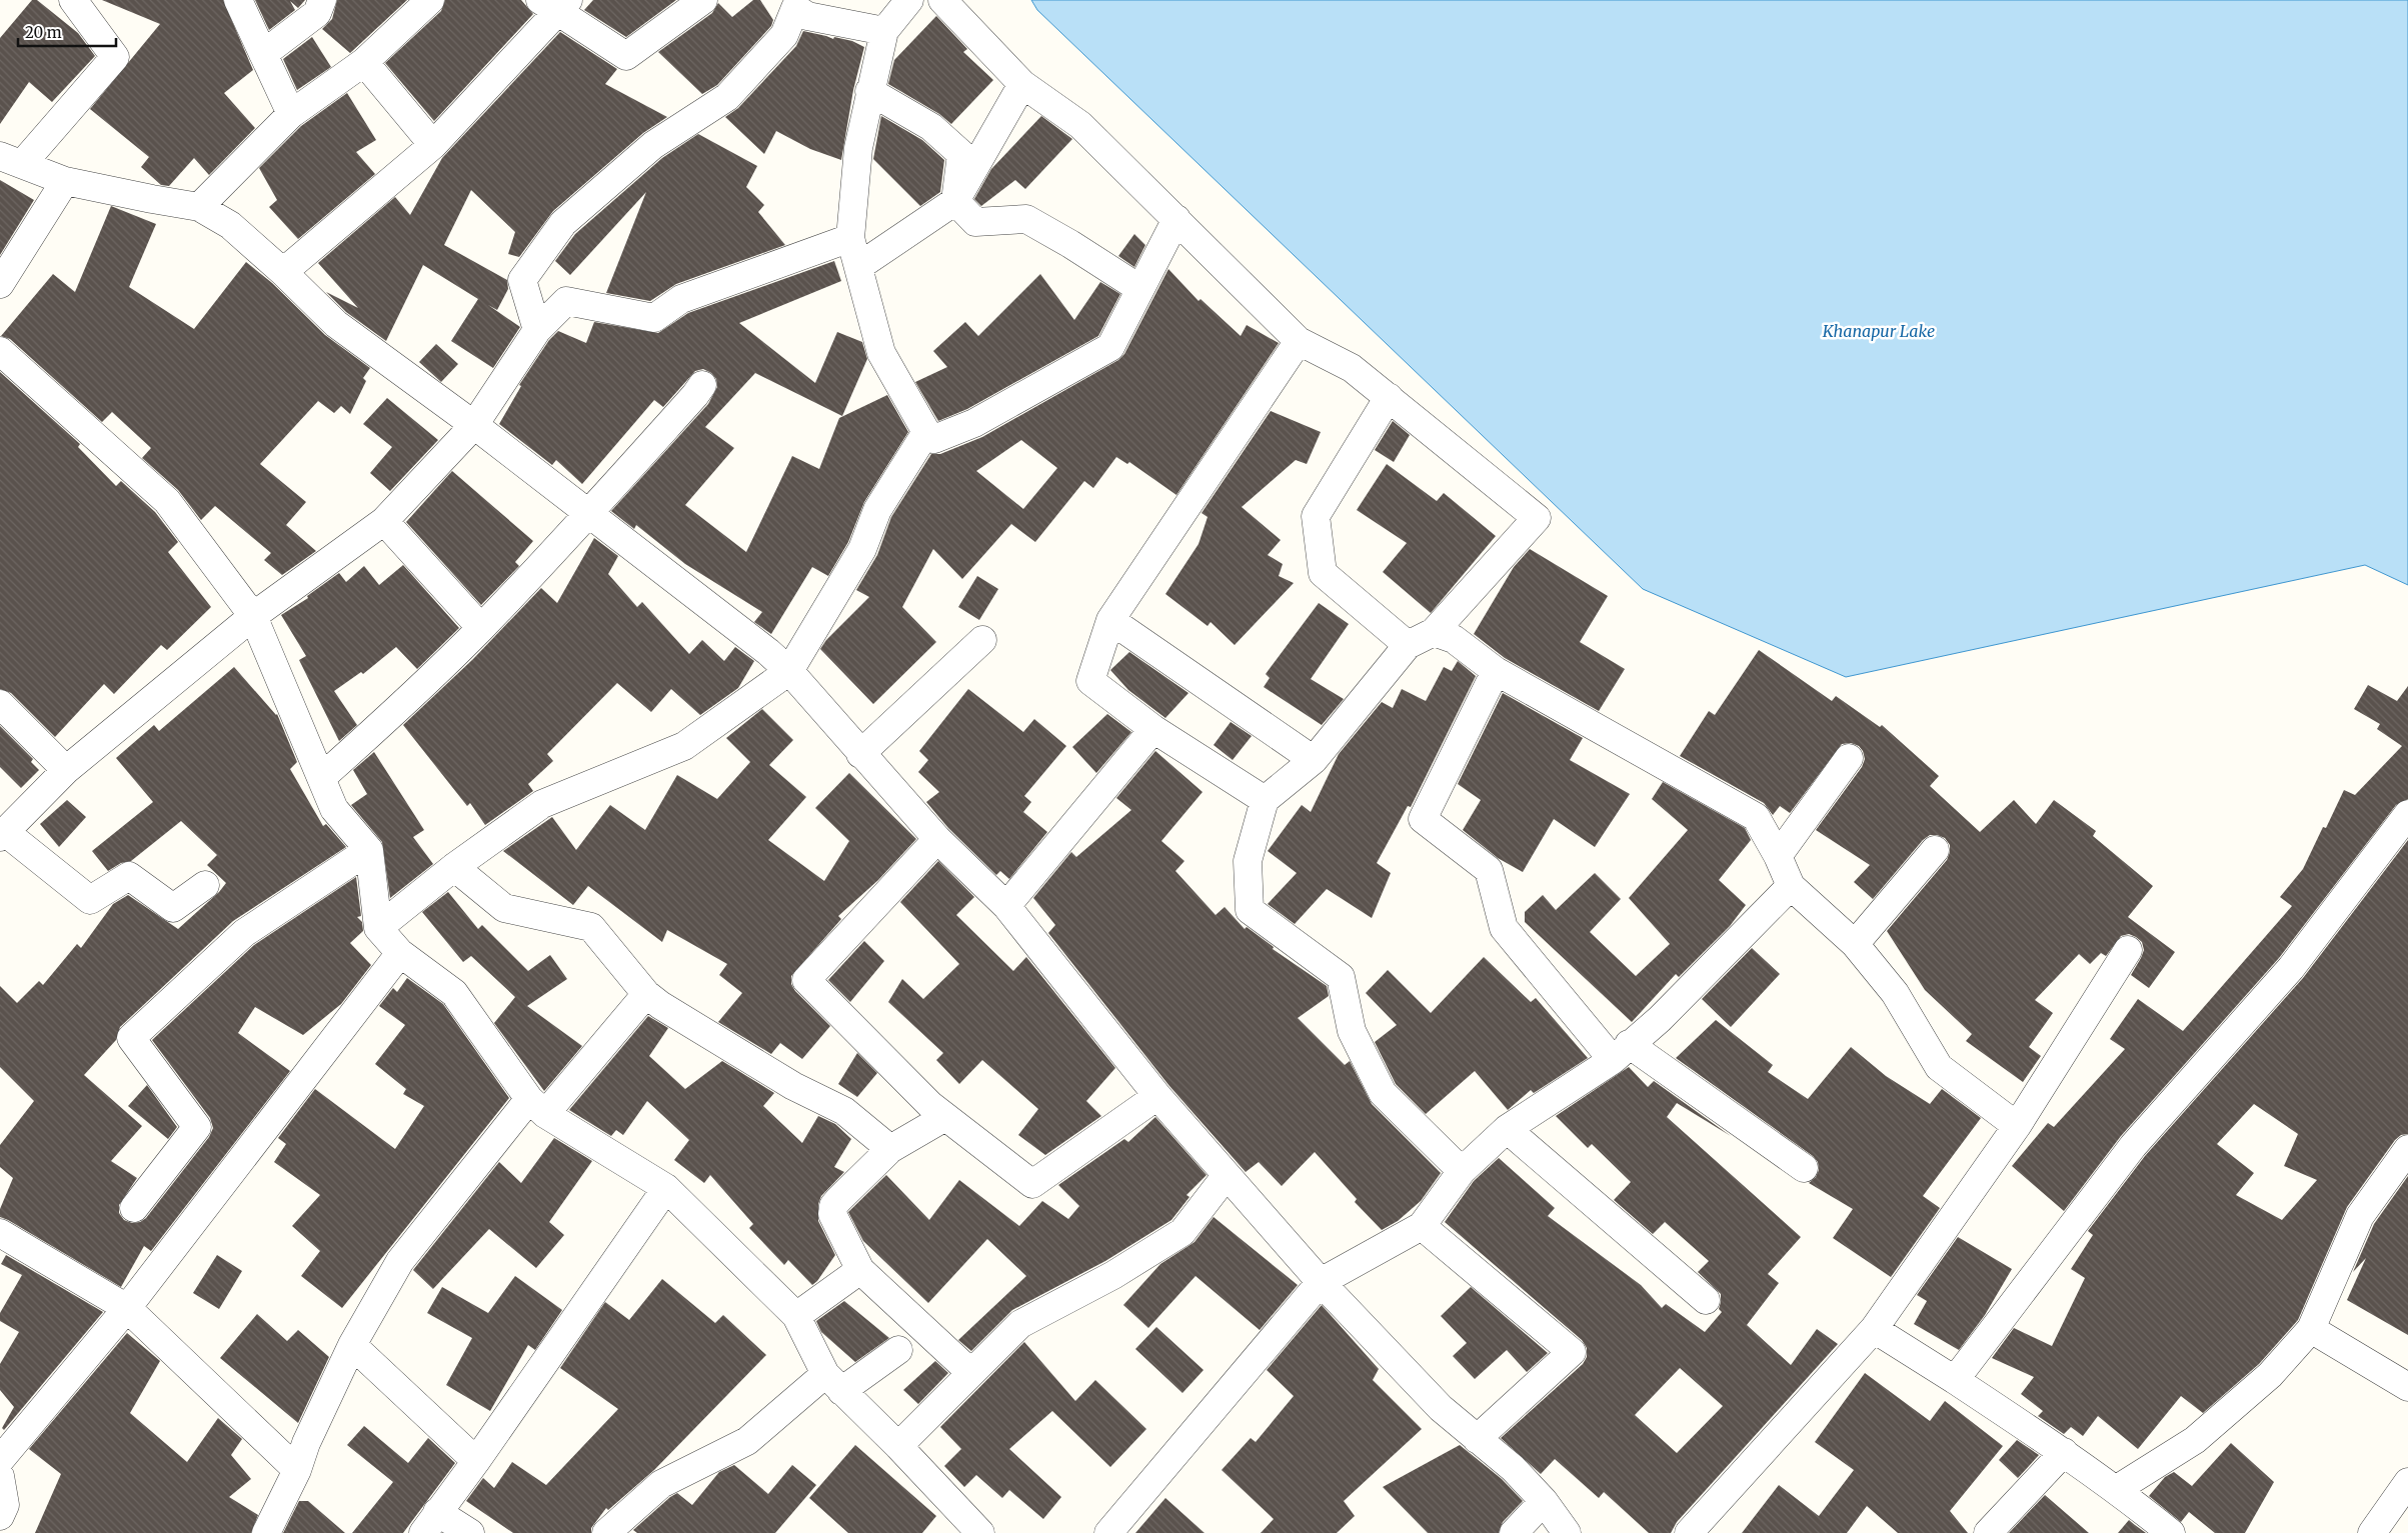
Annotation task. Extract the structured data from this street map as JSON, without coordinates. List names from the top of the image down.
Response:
{
  "water": ["Khanapur Lake"],
  "scale_bar": "20 m"
}
